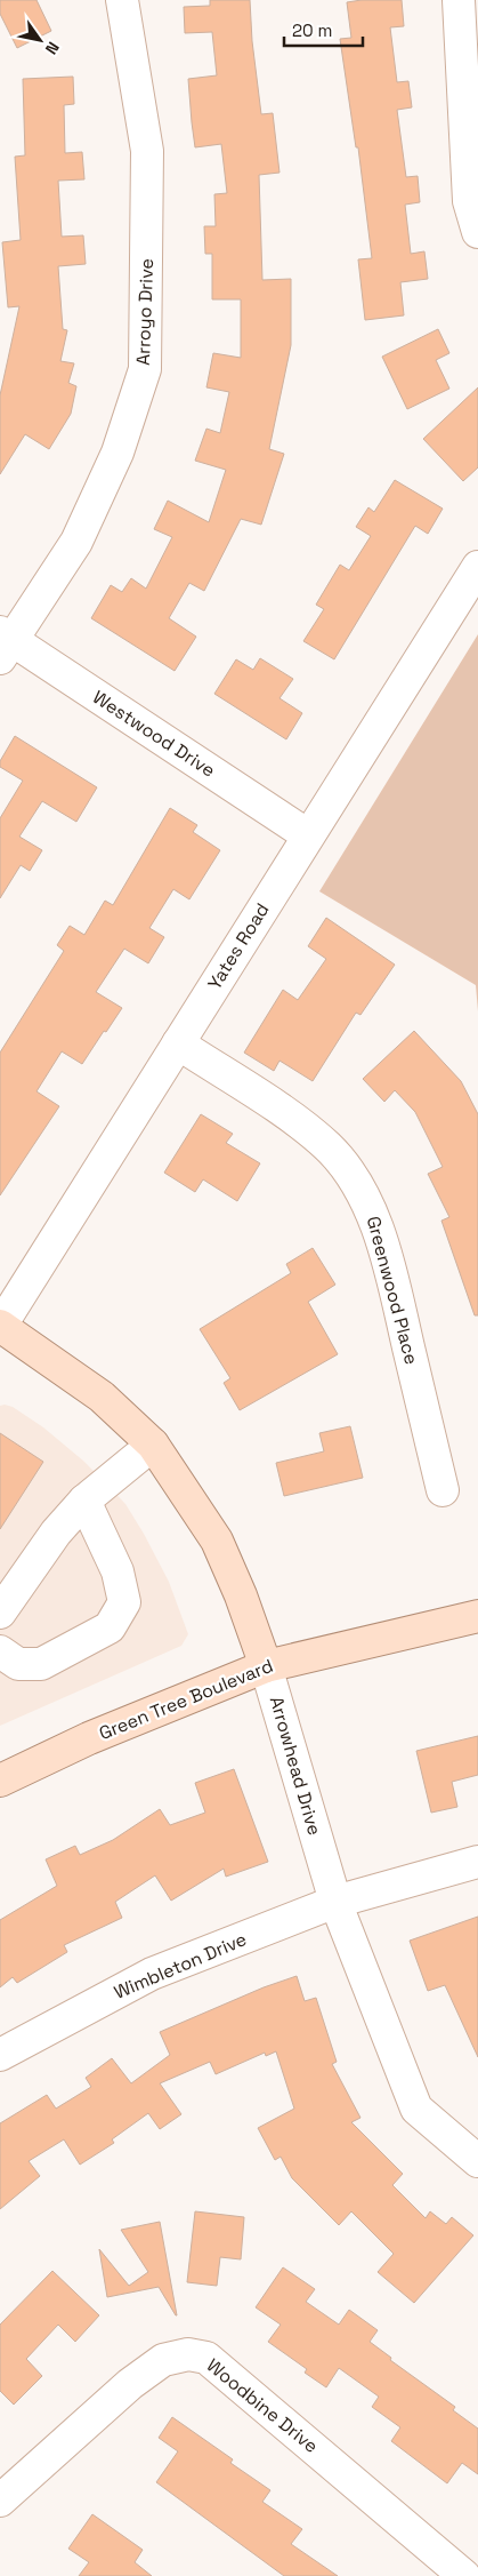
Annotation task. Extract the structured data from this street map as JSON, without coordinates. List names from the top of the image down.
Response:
{
  "streets": {
    "main road": ["Green Tree Boulevard", "Arrowhead Drive"],
    "street": [
      "Arroyo Drive",
      "Westwood Drive",
      "Yates Road",
      "Greenwood Place",
      "Wimbleton Drive",
      "Woodbine Drive"
    ]
  },
  "crossings": [
    ["Arroyo Drive", "Westwood Drive"],
    ["Westwood Drive", "Yates Road"],
    ["Yates Road", "Greenwood Place"],
    ["Yates Road", "Arrowhead Drive"],
    ["Green Tree Boulevard", "Arrowhead Drive"],
    ["Arrowhead Drive", "Wimbleton Drive"]
  ],
  "scale_bar": "20 m",
  "north": "bottom right"
}
